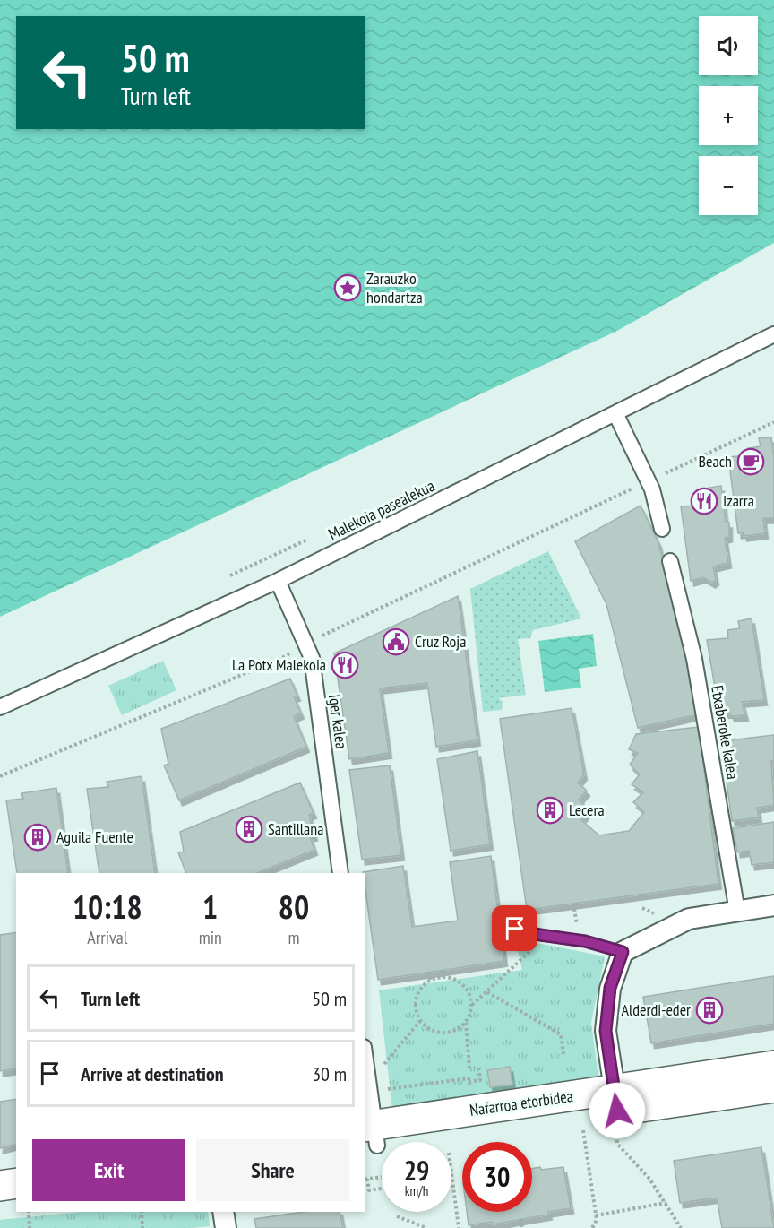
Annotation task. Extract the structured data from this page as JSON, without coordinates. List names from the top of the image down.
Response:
{
  "streets": {
    "highway": ["Nafarroa etorbidea"],
    "street": ["Malekoia pasealekua", "Iger kalea", "Etxaberoke kalea"]
  },
  "crossings": [
    ["Malekoia pasealekua", "Iger kalea"]
  ],
  "places": {
    "place": ["Zarauzko hondartza"],
    "cafe": ["Beach"],
    "restaurant": ["Izarra", "La Potx Malekoia"],
    "public building": ["Cruz Roja"],
    "building": [
      "Lecera",
      "Santillana",
      "Aguila Fuente",
      "Alderdi-eder"
    ]
  },
  "page": {
    "map_buttons": ["+", "−"],
    "turn": ["50 m", "Turn left"],
    "eta": [
      "10:18",
      "Arrival",
      "1",
      "min",
      "80",
      "m"
    ],
    "list": [
      {
        "name": "Turn left",
        "value": "50 m"
      },
      {
        "name": "Arrive at destination",
        "value": "30 m"
      }
    ],
    "buttons": ["Exit", "Share"],
    "speed": "29 km/h",
    "limit": "30"
  }
}
